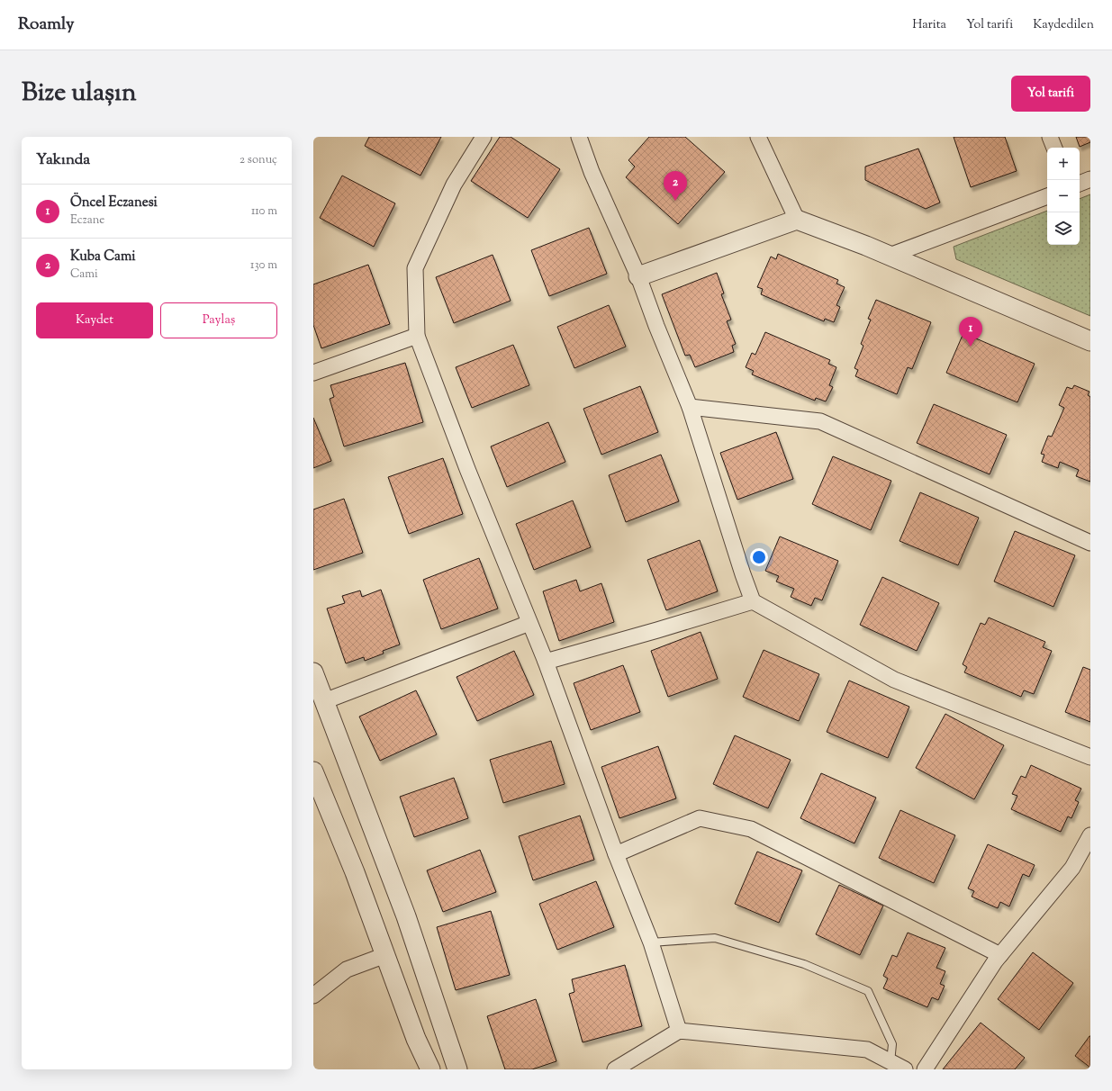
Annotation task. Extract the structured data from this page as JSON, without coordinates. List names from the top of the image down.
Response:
{
  "page": {
    "header": "Roamly",
    "nav": ["Harita", "Yol tarifi", "Kaydedilen"],
    "title": "Bize ulaşın",
    "buttons": [
      "Yol tarifi",
      ["Kaydet", "Paylaş"]
    ],
    "heading": ["Yakında", "2 sonuç"],
    "map_buttons": ["+", "−"],
    "pins": ["2", "1"],
    "list": [
      {
        "mark": "1",
        "name": "Öncel Eczanesi",
        "note": "Eczane",
        "value": "110 m"
      },
      {
        "mark": "2",
        "name": "Kuba Cami",
        "note": "Cami",
        "value": "130 m"
      }
    ]
  }
}
